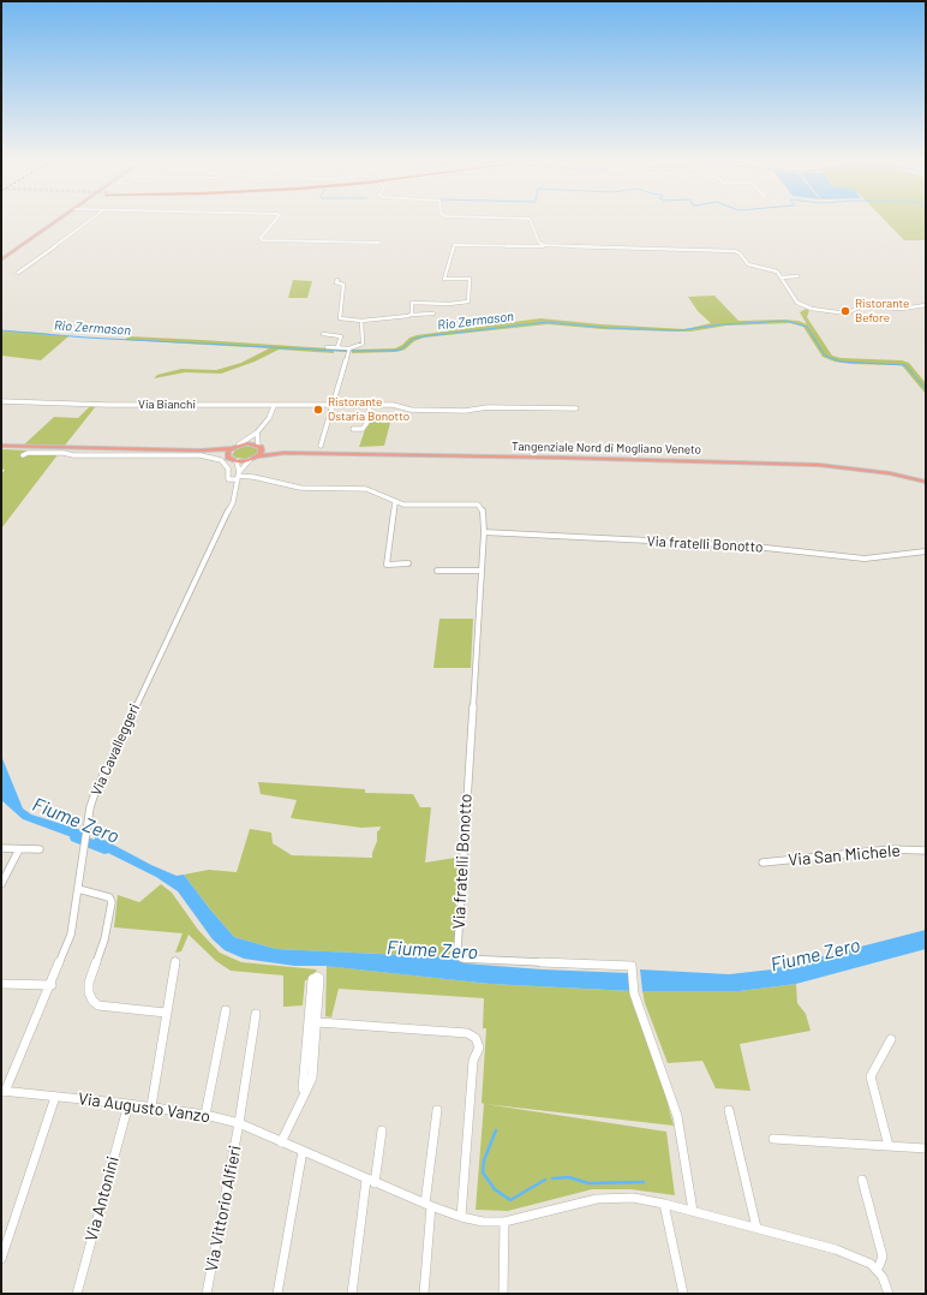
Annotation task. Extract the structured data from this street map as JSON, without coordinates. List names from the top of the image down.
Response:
{
  "streets": {
    "main road": ["Tangenziale Nord di Mogliano Veneto"],
    "street": [
      "Via Bianchi",
      "Via fratelli Bonotto",
      "Via Cavalleggeri",
      "Via San Michele",
      "Via Augusto Vanzo",
      "Via Antonini",
      "Via Vittorio Alfieri"
    ]
  },
  "crossings": [
    ["Via fratelli Bonotto", "Via Cavalleggeri"],
    ["Via fratelli Bonotto", "Via Augusto Vanzo"],
    ["Via Cavalleggeri", "Via Augusto Vanzo"],
    ["Via Augusto Vanzo", "Via Antonini"],
    ["Via Augusto Vanzo", "Via Vittorio Alfieri"]
  ],
  "water": ["Rio Zermason", "Fiume Zero"],
  "places": ["Ristorante Before", "Ristorante Ostaria Bonotto"]
}
